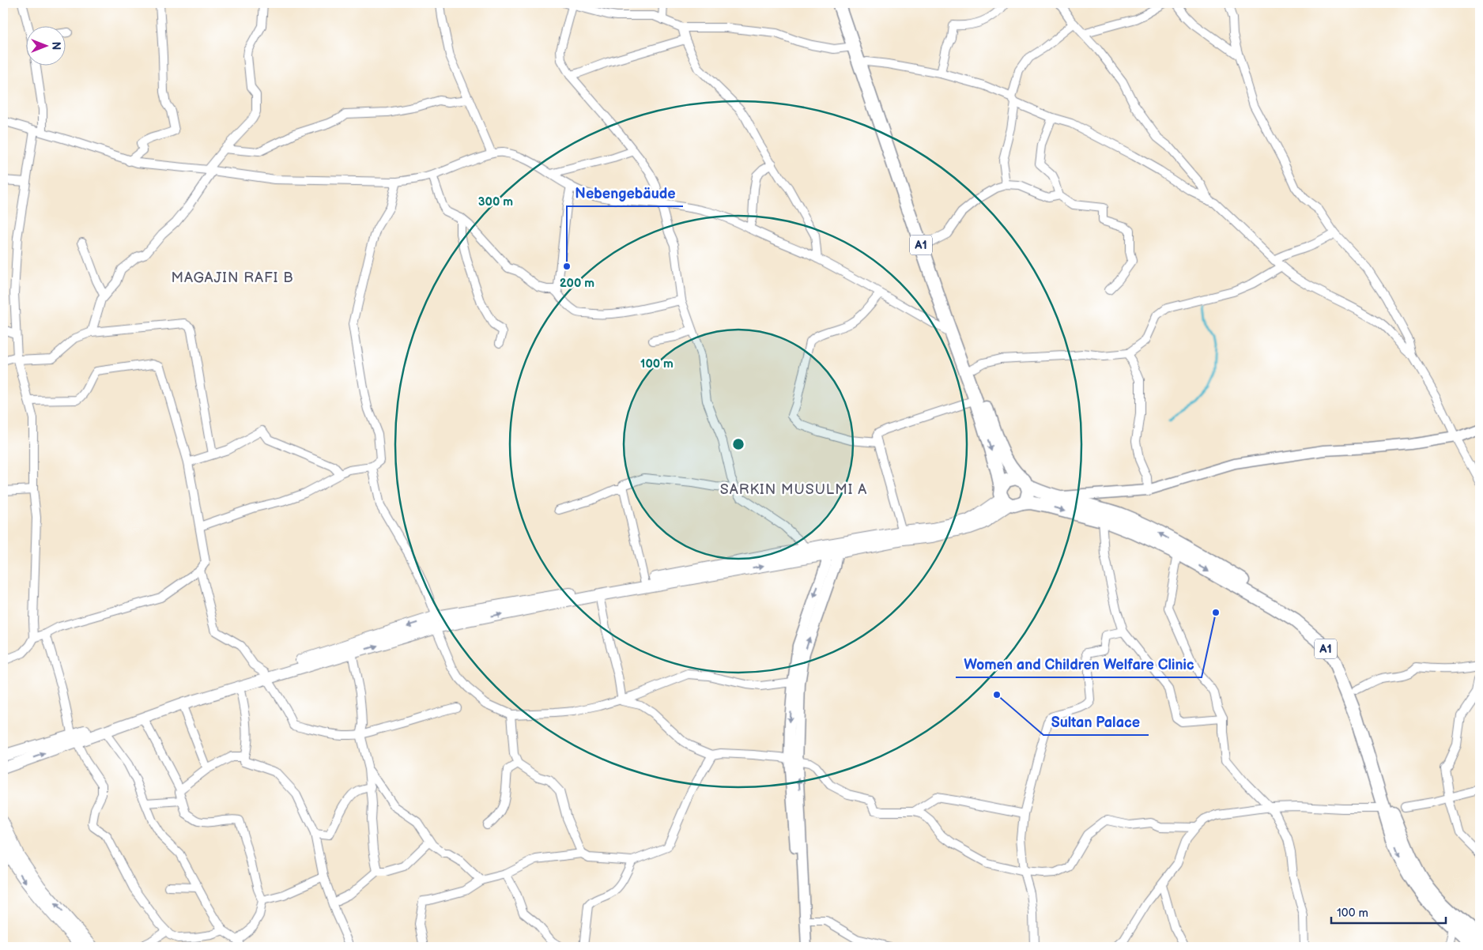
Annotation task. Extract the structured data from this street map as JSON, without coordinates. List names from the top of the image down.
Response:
{
  "streets": {
    "highway": ["A1"]
  },
  "districts": ["MAGAJIN RAFI B", "SARKIN MUSULMI A"],
  "places": ["Nebengebäude", "Women and Children Welfare Clinic", "Sultan Palace"],
  "scale_bar": "100 m",
  "north": "right",
  "rings": ["300 m", "200 m", "100 m"]
}
